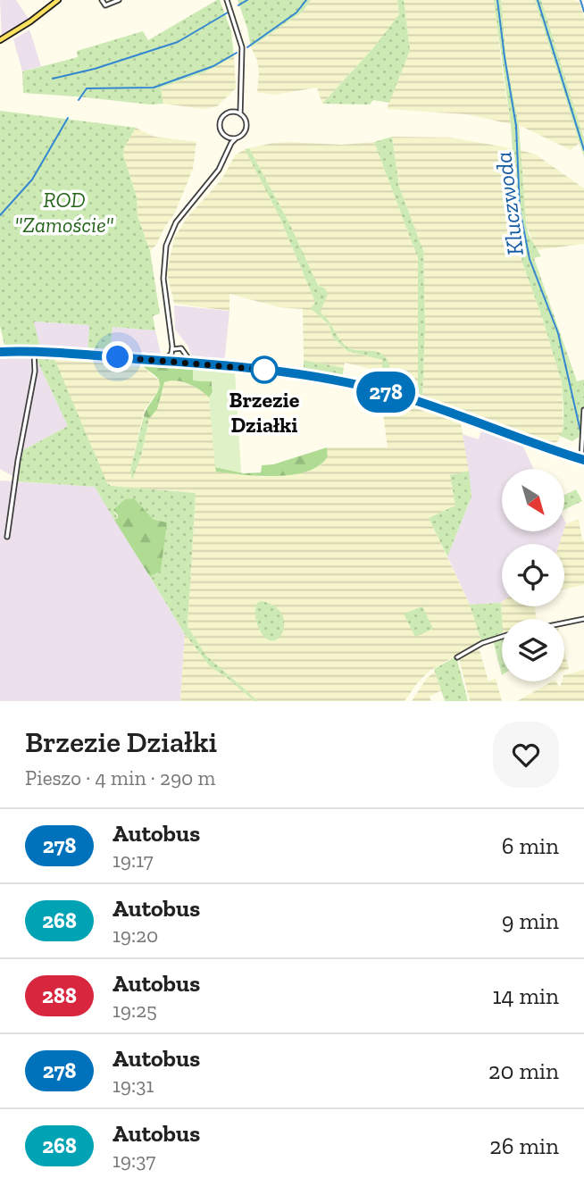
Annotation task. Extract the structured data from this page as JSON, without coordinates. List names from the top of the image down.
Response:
{
  "water": ["Kluczwoda"],
  "parks": ["ROD \"Zamoście\""],
  "places": ["Brzezie Działki"],
  "lines": ["bus line 278"],
  "north": "bottom right",
  "page": {
    "on_map": "278",
    "heading": ["Brzezie Działki", "Pieszo · 4 min · 290 m"],
    "list": [
      {
        "mark": "278",
        "name": "Autobus",
        "note": "19:17",
        "value": "6 min"
      },
      {
        "mark": "268",
        "name": "Autobus",
        "note": "19:20",
        "value": "9 min"
      },
      {
        "mark": "288",
        "name": "Autobus",
        "note": "19:25",
        "value": "14 min"
      },
      {
        "mark": "278",
        "name": "Autobus",
        "note": "19:31",
        "value": "20 min"
      },
      {
        "mark": "268",
        "name": "Autobus",
        "note": "19:37",
        "value": "26 min"
      }
    ]
  }
}
